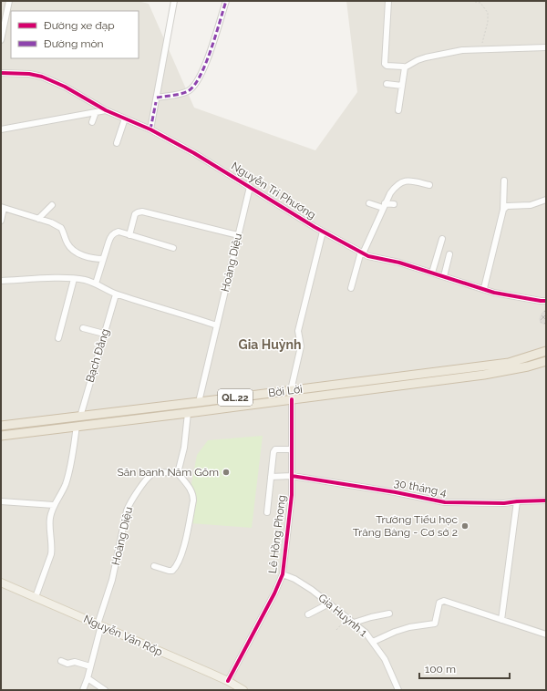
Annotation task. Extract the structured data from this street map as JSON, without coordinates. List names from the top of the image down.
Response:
{
  "streets": {
    "highway": ["Bời Lời", "QL.22"],
    "main road": ["Nguyễn Văn Rốp"],
    "street": [
      "Nguyễn Tri Phương",
      "Hoàng Diệu",
      "Bạch Đằng",
      "30 tháng 4",
      "Lê Hồng Phong",
      "Gia Huỳnh 1"
    ]
  },
  "crossings": [
    ["Nguyễn Tri Phương", "Hoàng Diệu"],
    ["Hoàng Diệu", "Bời Lời"],
    ["Hoàng Diệu", "Nguyễn Văn Rốp"],
    ["Bạch Đằng", "Bời Lời"],
    ["Bời Lời", "Lê Hồng Phong"],
    ["30 tháng 4", "Lê Hồng Phong"],
    ["Lê Hồng Phong", "Gia Huỳnh 1"],
    ["Lê Hồng Phong", "Nguyễn Văn Rốp"]
  ],
  "districts": ["Gia Huỳnh"],
  "places": ["Sân banh Năm Gôm", "Trường Tiểu học Trảng Bàng - Cơ sở 2"],
  "legend": ["Đường xe đạp", "Đường mòn"],
  "scale_bar": "100 m"
}
